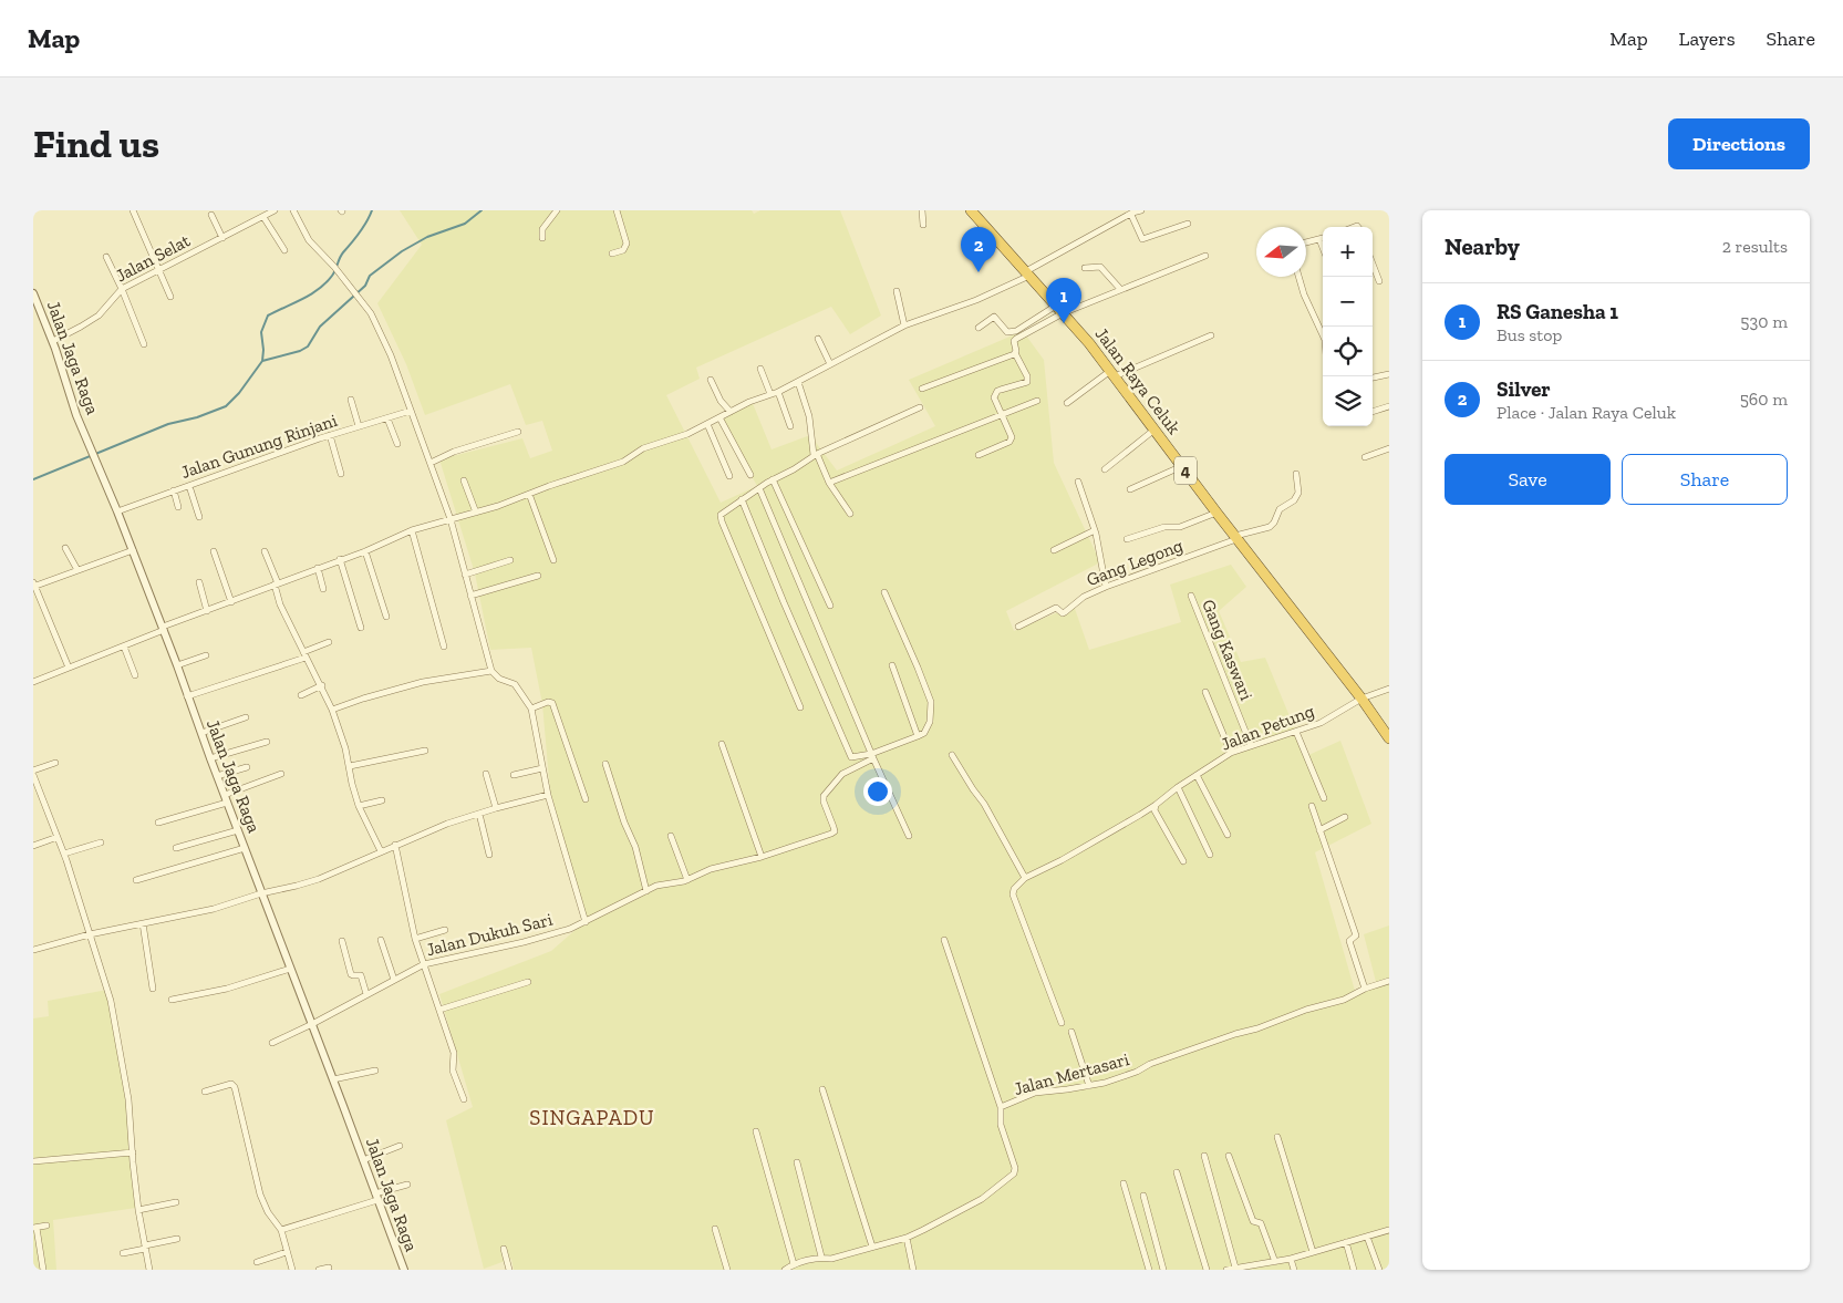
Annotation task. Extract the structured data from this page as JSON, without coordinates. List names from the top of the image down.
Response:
{
  "streets": {
    "highway": ["Jalan Raya Celuk", "4"],
    "street": [
      "Jalan Selat",
      "Jalan Jaga Raga",
      "Jalan Gunung Rinjani",
      "Gang Legong",
      "Gang Kaswari",
      "Jalan Petung",
      "Jalan Dukuh Sari",
      "Jalan Mertasari"
    ]
  },
  "crossings": [
    ["Jalan Selat", "Jalan Jaga Raga"],
    ["Jalan Jaga Raga", "Jalan Gunung Rinjani"],
    ["Jalan Jaga Raga", "Jalan Dukuh Sari"],
    ["Jalan Raya Celuk", "Gang Legong"],
    ["Jalan Raya Celuk", "Jalan Petung"],
    ["Gang Kaswari", "Jalan Petung"]
  ],
  "districts": ["SINGAPADU"],
  "north": "left",
  "page": {
    "header": "Map",
    "nav": ["Map", "Layers", "Share"],
    "buttons": [
      "Directions",
      ["Save", "Share"]
    ],
    "title": "Find us",
    "heading": ["Nearby", "2 results"],
    "map_buttons": ["+", "−"],
    "pins": ["2", "1"],
    "list": [
      {
        "mark": "1",
        "name": "RS Ganesha 1",
        "note": "Bus stop",
        "value": "530 m"
      },
      {
        "mark": "2",
        "name": "Silver",
        "note": "Place · Jalan Raya Celuk",
        "value": "560 m"
      }
    ]
  }
}
